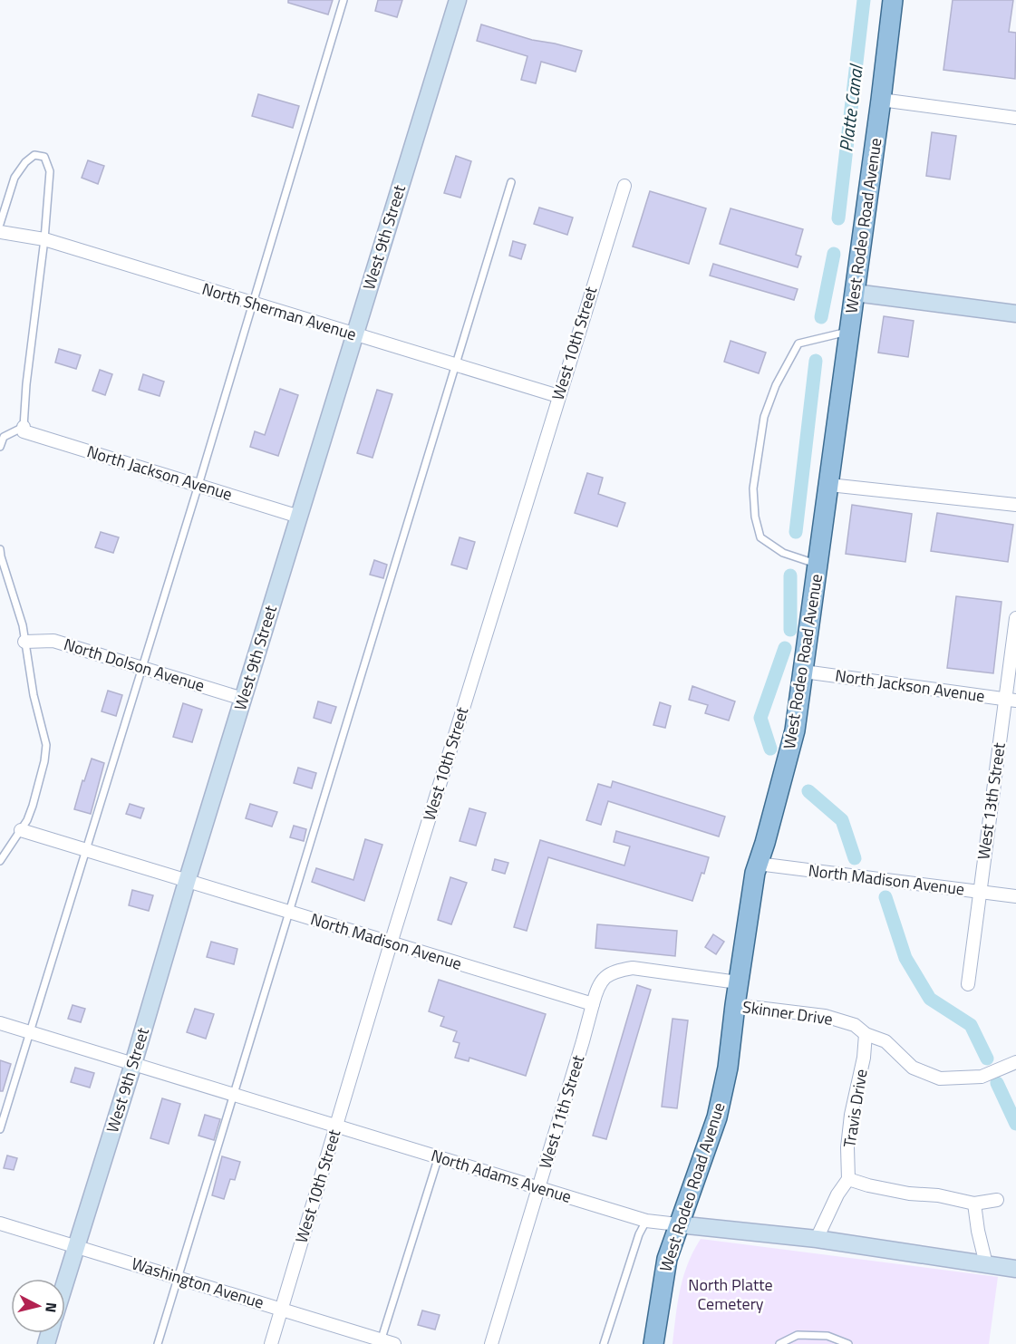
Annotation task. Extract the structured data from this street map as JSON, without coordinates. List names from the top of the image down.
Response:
{
  "streets": {
    "main road": ["West Rodeo Road Avenue"],
    "street": [
      "West 9th Street",
      "North Sherman Avenue",
      "West 10th Street",
      "North Jackson Avenue",
      "North Dolson Avenue",
      "West 13th Street",
      "North Madison Avenue",
      "Skinner Drive",
      "Travis Drive",
      "West 11th Street",
      "North Adams Avenue",
      "Washington Avenue"
    ]
  },
  "crossings": [
    ["West Rodeo Road Avenue", "North Jackson Avenue"],
    ["West Rodeo Road Avenue", "North Madison Avenue"],
    ["West Rodeo Road Avenue", "Skinner Drive"],
    ["West Rodeo Road Avenue", "North Adams Avenue"],
    ["West 9th Street", "North Sherman Avenue"],
    ["West 9th Street", "North Jackson Avenue"],
    ["West 9th Street", "North Dolson Avenue"],
    ["West 9th Street", "North Madison Avenue"],
    ["West 9th Street", "North Adams Avenue"],
    ["West 9th Street", "Washington Avenue"],
    ["North Sherman Avenue", "West 10th Street"],
    ["West 10th Street", "North Madison Avenue"],
    ["West 10th Street", "North Adams Avenue"],
    ["West 10th Street", "Washington Avenue"],
    ["North Jackson Avenue", "West 13th Street"],
    ["West 13th Street", "North Madison Avenue"],
    ["North Madison Avenue", "West 11th Street"],
    ["Skinner Drive", "Travis Drive"],
    ["West 11th Street", "North Adams Avenue"]
  ],
  "water": ["Platte Canal"],
  "parks": ["North Platte Cemetery"],
  "north": "right"
}
